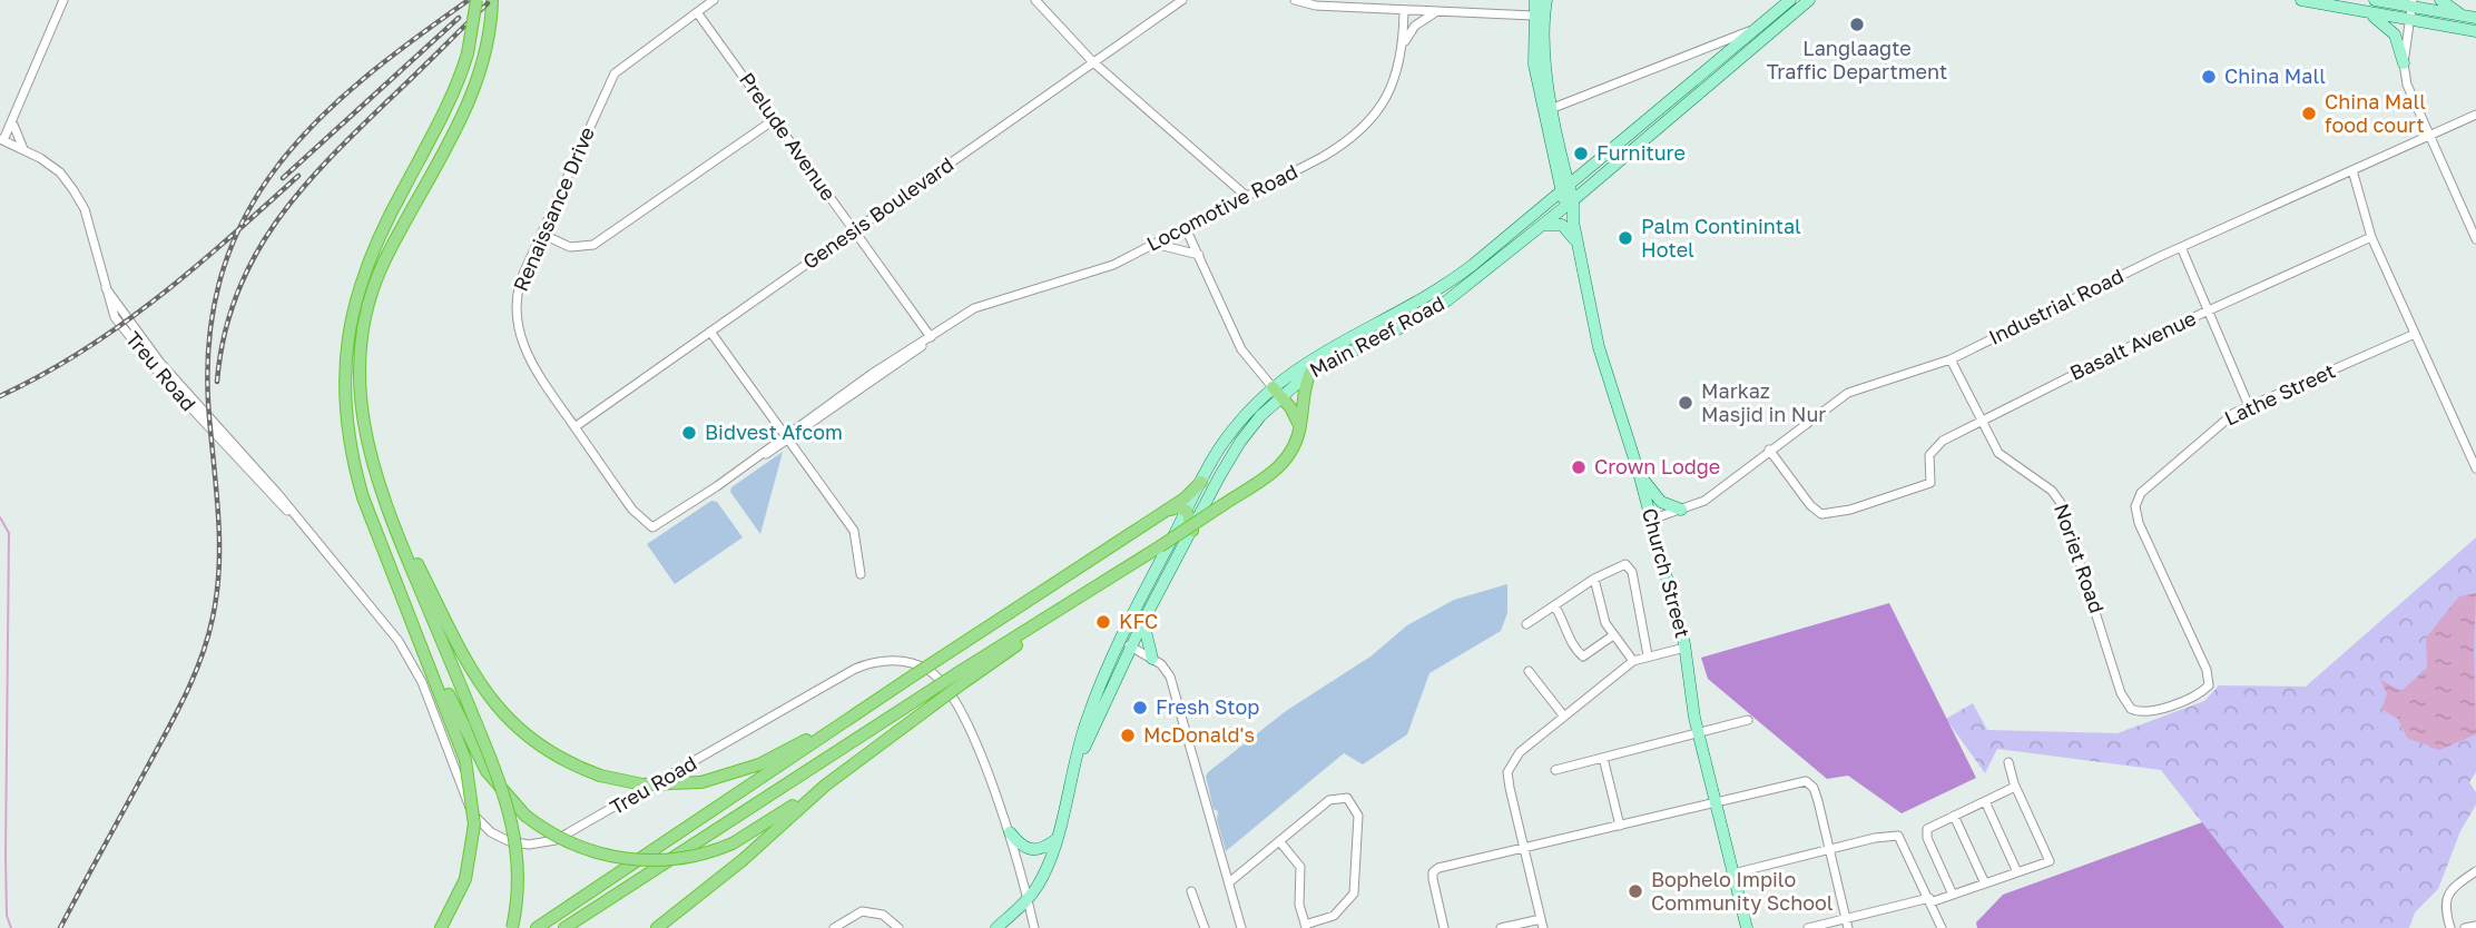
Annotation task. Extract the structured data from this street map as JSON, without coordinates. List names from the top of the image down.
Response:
{
  "streets": {
    "main road": ["Main Reef Road", "Church Street"],
    "street": [
      "Prelude Avenue",
      "Locomotive Road",
      "Renaissance Drive",
      "Genesis Boulevard",
      "Industrial Road",
      "Basalt Avenue",
      "Treu Road",
      "Lathe Street",
      "Noriet Road"
    ]
  },
  "crossings": [
    ["Prelude Avenue", "Locomotive Road"],
    ["Prelude Avenue", "Renaissance Drive"],
    ["Prelude Avenue", "Genesis Boulevard"],
    ["Renaissance Drive", "Genesis Boulevard"],
    ["Industrial Road", "Basalt Avenue"],
    ["Industrial Road", "Noriet Road"],
    ["Industrial Road", "Church Street"],
    ["Main Reef Road", "Treu Road"],
    ["Main Reef Road", "Church Street"],
    ["Basalt Avenue", "Noriet Road"],
    ["Lathe Street", "Noriet Road"]
  ],
  "places": [
    "Langlaagte Traffic Department",
    "China Mall",
    "China Mall food court",
    "Furniture",
    "Palm Continintal Hotel",
    "Markaz Masjid in Nur",
    "Bidvest Afcom",
    "Crown Lodge",
    "KFC",
    "Fresh Stop",
    "McDonald's",
    "Bophelo Impilo Community School"
  ]
}
